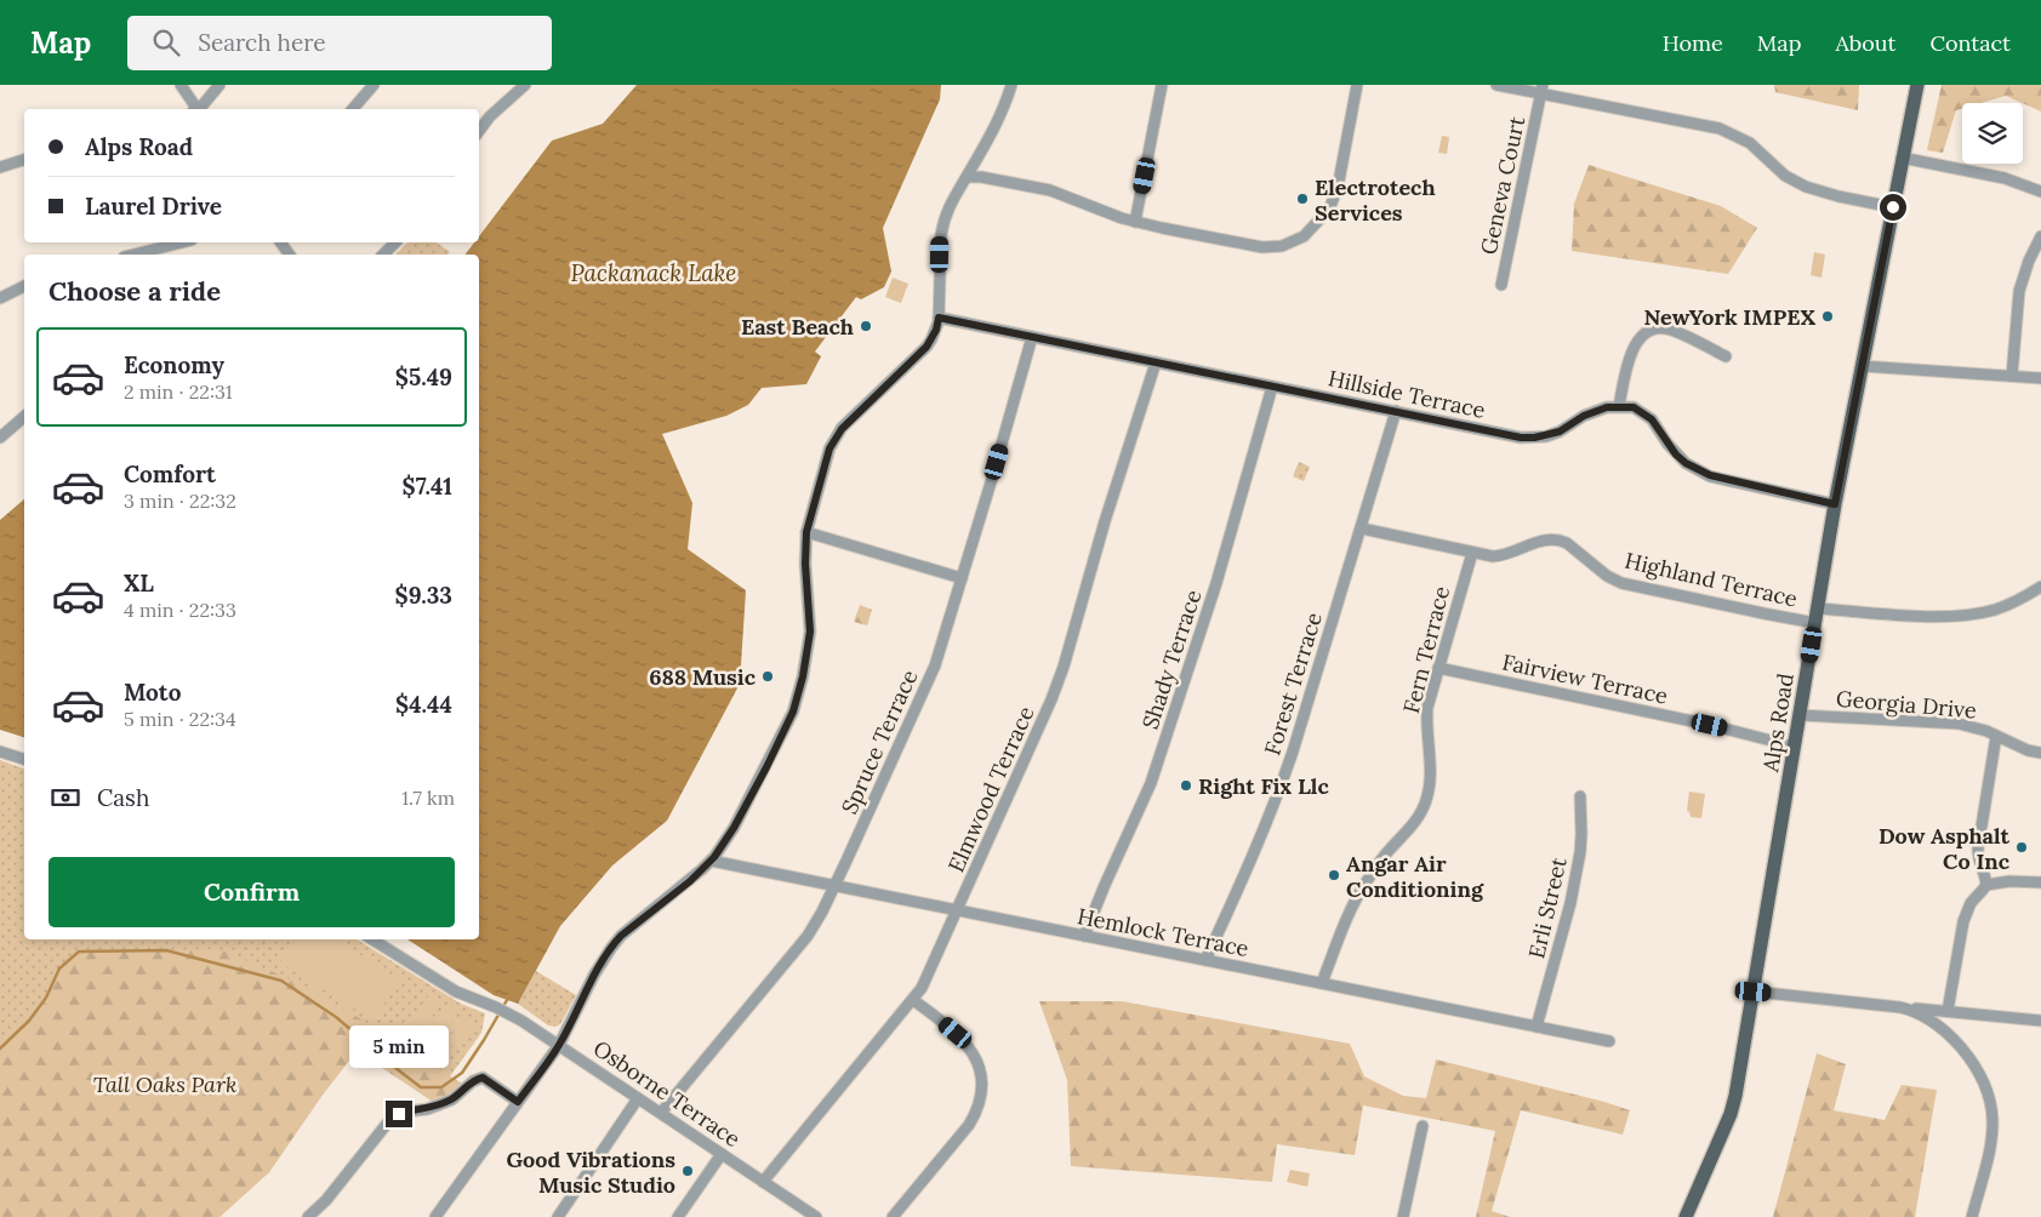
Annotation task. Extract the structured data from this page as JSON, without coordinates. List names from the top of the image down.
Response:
{
  "streets": {
    "main road": ["Alps Road"],
    "street": [
      "Geneva Court",
      "Hillside Terrace",
      "Highland Terrace",
      "Fern Terrace",
      "Shady Terrace",
      "Fairview Terrace",
      "Forest Terrace",
      "Georgia Drive",
      "Spruce Terrace",
      "Elmwood Terrace",
      "Erli Street",
      "Hemlock Terrace",
      "Osborne Terrace"
    ]
  },
  "crossings": [
    ["Hillside Terrace", "Shady Terrace"],
    ["Hillside Terrace", "Forest Terrace"],
    ["Hillside Terrace", "Spruce Terrace"],
    ["Hillside Terrace", "Elmwood Terrace"],
    ["Highland Terrace", "Fern Terrace"],
    ["Highland Terrace", "Forest Terrace"],
    ["Highland Terrace", "Alps Road"],
    ["Fern Terrace", "Fairview Terrace"],
    ["Fern Terrace", "Hemlock Terrace"],
    ["Shady Terrace", "Hemlock Terrace"],
    ["Fairview Terrace", "Alps Road"],
    ["Forest Terrace", "Hemlock Terrace"],
    ["Georgia Drive", "Alps Road"],
    ["Spruce Terrace", "Hemlock Terrace"],
    ["Spruce Terrace", "Osborne Terrace"],
    ["Elmwood Terrace", "Hemlock Terrace"],
    ["Elmwood Terrace", "Osborne Terrace"],
    ["Erli Street", "Hemlock Terrace"]
  ],
  "water": ["Packanack Lake"],
  "parks": ["Tall Oaks Park"],
  "places": [
    "Electrotech Services",
    "NewYork IMPEX",
    "East Beach",
    "688 Music",
    "Right Fix Llc",
    "Dow Asphalt Co Inc",
    "Angar Air Conditioning",
    "Good Vibrations Music Studio"
  ],
  "page": {
    "header": "Map",
    "search": "Search here",
    "nav": [
      "Home",
      "Map",
      "About",
      "Contact"
    ],
    "banner": ["Alps Road", "Laurel Drive"],
    "heading": "Choose a ride",
    "list": [
      {
        "name": "Economy",
        "note": "2 min · 22:31",
        "value": "$5.49"
      },
      {
        "name": "Comfort",
        "note": "3 min · 22:32",
        "value": "$7.41"
      },
      {
        "name": "XL",
        "note": "4 min · 22:33",
        "value": "$9.33"
      },
      {
        "name": "Moto",
        "note": "5 min · 22:34",
        "value": "$4.44"
      }
    ],
    "pay": ["Cash", "1.7 km"],
    "buttons": "Confirm",
    "bubble": "5 min"
  }
}
